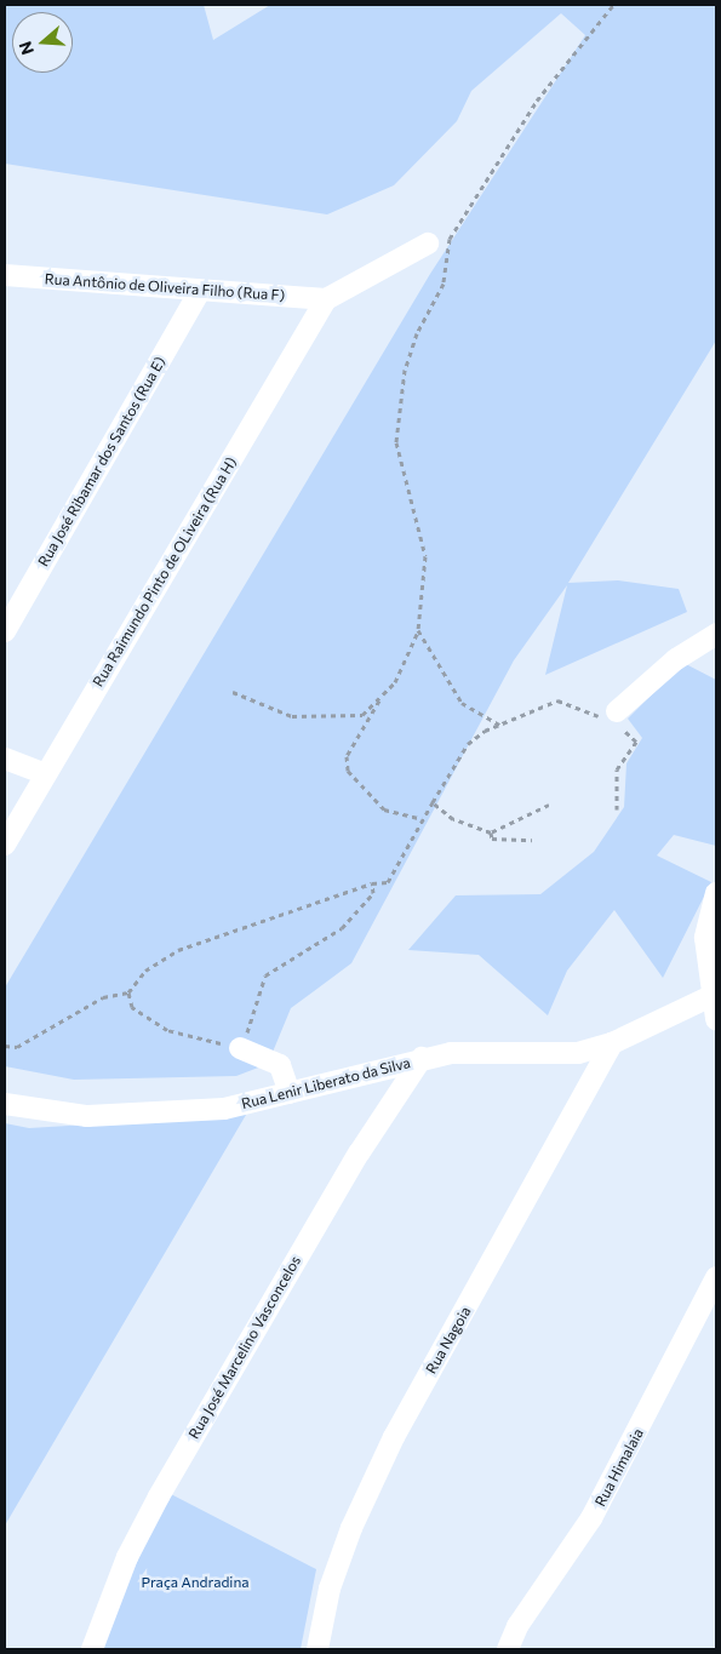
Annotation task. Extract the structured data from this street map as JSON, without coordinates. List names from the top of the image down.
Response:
{
  "streets": {
    "street": [
      "Rua Antônio de Oliveira Filho (Rua F)",
      "Rua José Ribamar dos Santos (Rua E)",
      "Rua Raimundo Pinto de OLiveira (Rua H)",
      "Rua Lenir Liberato da Silva",
      "Rua Nagoia",
      "Rua José Marcelino Vasconcelos",
      "Rua Himalaia"
    ]
  },
  "crossings": [
    ["Rua Antônio de Oliveira Filho (Rua F)", "Rua José Ribamar dos Santos (Rua E)"],
    ["Rua Antônio de Oliveira Filho (Rua F)", "Rua Raimundo Pinto de OLiveira (Rua H)"],
    ["Rua Lenir Liberato da Silva", "Rua Nagoia"],
    ["Rua Lenir Liberato da Silva", "Rua José Marcelino Vasconcelos"]
  ],
  "parks": ["Praça Andradina"],
  "north": "left"
}
